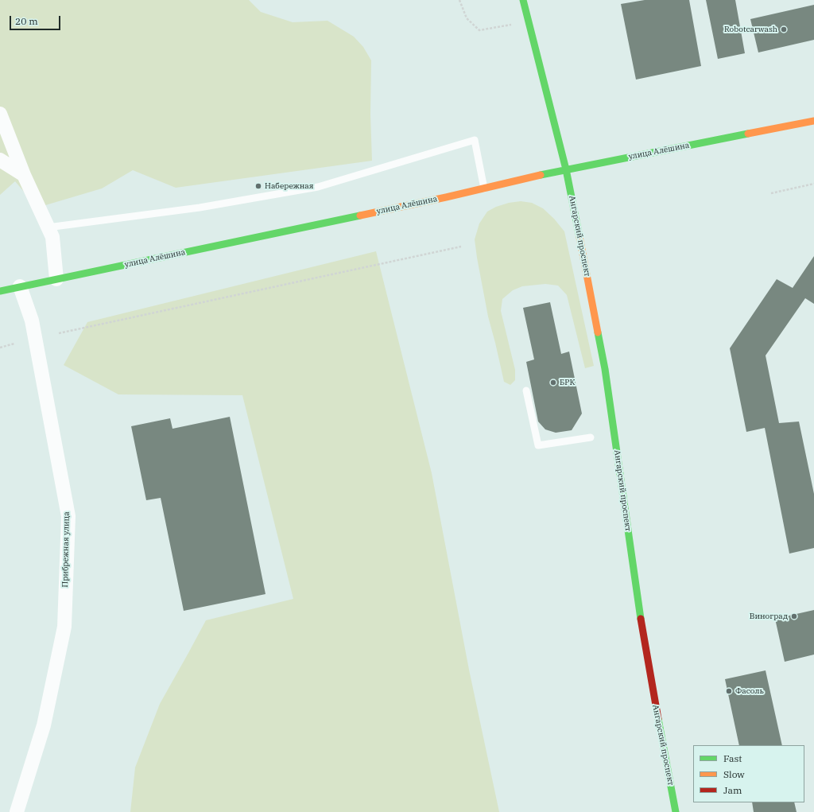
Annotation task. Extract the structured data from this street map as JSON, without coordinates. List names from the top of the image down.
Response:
{
  "streets": {
    "street": ["улица Алёшина", "Ангарский проспект", "Прибрежная улица"]
  },
  "crossings": [
    ["улица Алёшина", "Ангарский проспект"],
    ["улица Алёшина", "Прибрежная улица"]
  ],
  "places": [
    "Robotcarwash",
    "Набережная",
    "БРК",
    "Виноград",
    "Фасоль"
  ],
  "legend": ["Fast", "Slow", "Jam"],
  "scale_bar": "20 m"
}
